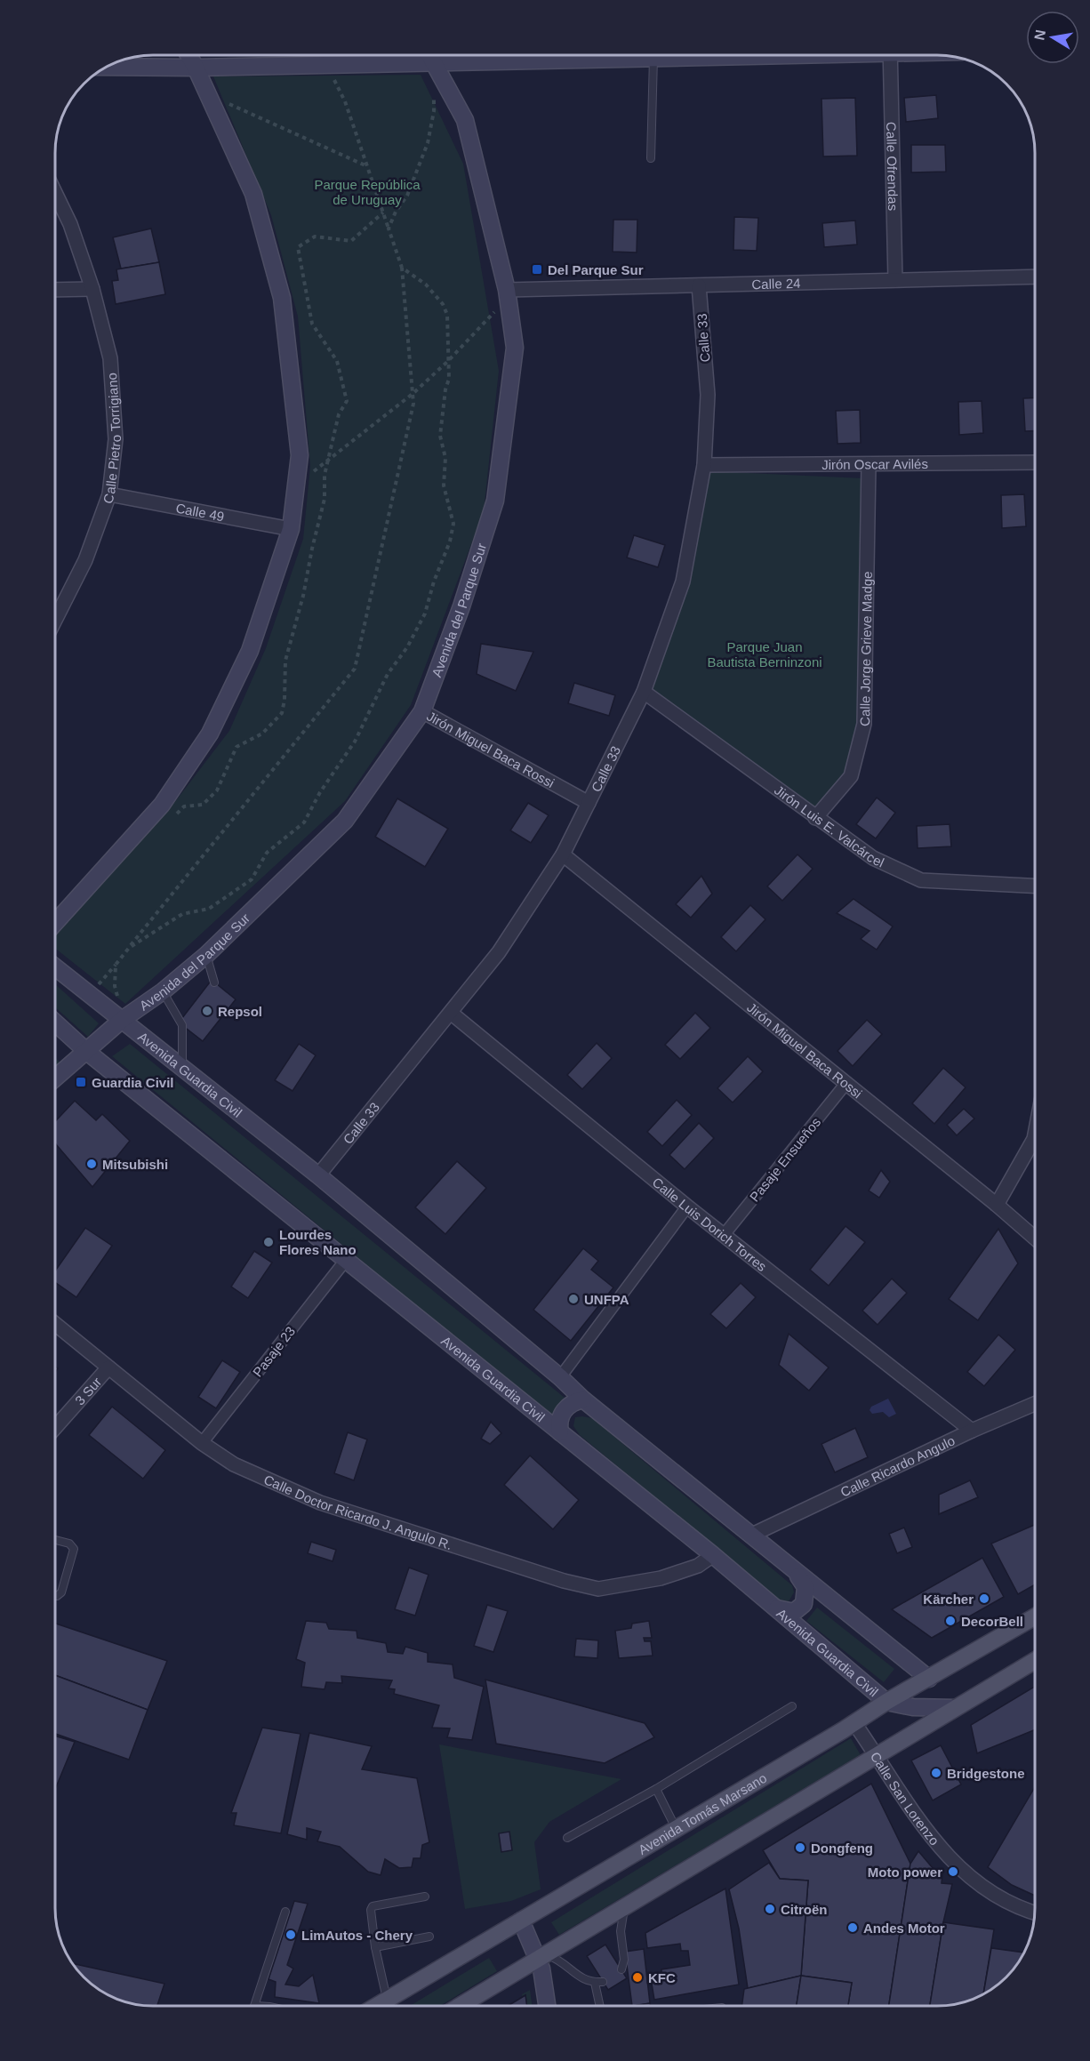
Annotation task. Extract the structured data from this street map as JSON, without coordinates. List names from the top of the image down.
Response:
{
  "streets": {
    "main road": ["Avenida del Parque Sur", "Avenida Guardia Civil", "Avenida Tomás Marsano"],
    "street": [
      "Calle Ofrendas",
      "Calle 24",
      "Calle 33",
      "Calle Pietro Torrigiano",
      "Jirón Oscar Avilés",
      "Calle 49",
      "Calle Jorge Grieve Madge",
      "Jirón Miguel Baca Rossi",
      "Jirón Luis E. Valcárcel",
      "Pasaje Ensueños",
      "Calle Luis Dorich Torres",
      "Pasaje 23",
      "3 Sur",
      "Calle Ricardo Angulo",
      "Calle Doctor Ricardo J. Angulo R.",
      "Calle San Lorenzo"
    ]
  },
  "crossings": [
    ["Calle Ofrendas", "Calle 24"],
    ["Calle 24", "Calle 33"],
    ["Calle 24", "Avenida del Parque Sur"],
    ["Calle 33", "Jirón Oscar Avilés"],
    ["Calle 33", "Jirón Miguel Baca Rossi"],
    ["Calle 33", "Jirón Luis E. Valcárcel"],
    ["Calle 33", "Avenida Guardia Civil"],
    ["Calle 33", "Calle Luis Dorich Torres"],
    ["Calle Pietro Torrigiano", "Calle 49"],
    ["Jirón Oscar Avilés", "Calle Jorge Grieve Madge"],
    ["Avenida del Parque Sur", "Jirón Miguel Baca Rossi"],
    ["Avenida del Parque Sur", "Avenida Guardia Civil"],
    ["Calle Jorge Grieve Madge", "Jirón Luis E. Valcárcel"],
    ["Jirón Miguel Baca Rossi", "Pasaje Ensueños"],
    ["Avenida Guardia Civil", "Pasaje 23"],
    ["Avenida Guardia Civil", "Calle Ricardo Angulo"],
    ["Avenida Guardia Civil", "Calle Doctor Ricardo J. Angulo R."],
    ["Avenida Guardia Civil", "Avenida Tomás Marsano"],
    ["Pasaje Ensueños", "Calle Luis Dorich Torres"],
    ["Calle Luis Dorich Torres", "Calle Ricardo Angulo"],
    ["Pasaje 23", "Calle Doctor Ricardo J. Angulo R."],
    ["3 Sur", "Calle Doctor Ricardo J. Angulo R."],
    ["Calle San Lorenzo", "Avenida Tomás Marsano"]
  ],
  "parks": ["Parque República de Uruguay", "Parque Juan Bautista Berninzoni"],
  "places": {
    "transit": ["Del Parque Sur", "Guardia Civil"],
    "other": [
      "Repsol",
      "Mitsubishi",
      "Lourdes Flores Nano",
      "UNFPA",
      "Kärcher",
      "DecorBell",
      "Bridgestone",
      "Dongfeng",
      "Moto power",
      "Citroën",
      "Andes Motor",
      "LimAutos - Chery",
      "KFC"
    ]
  },
  "north": "left"
}
